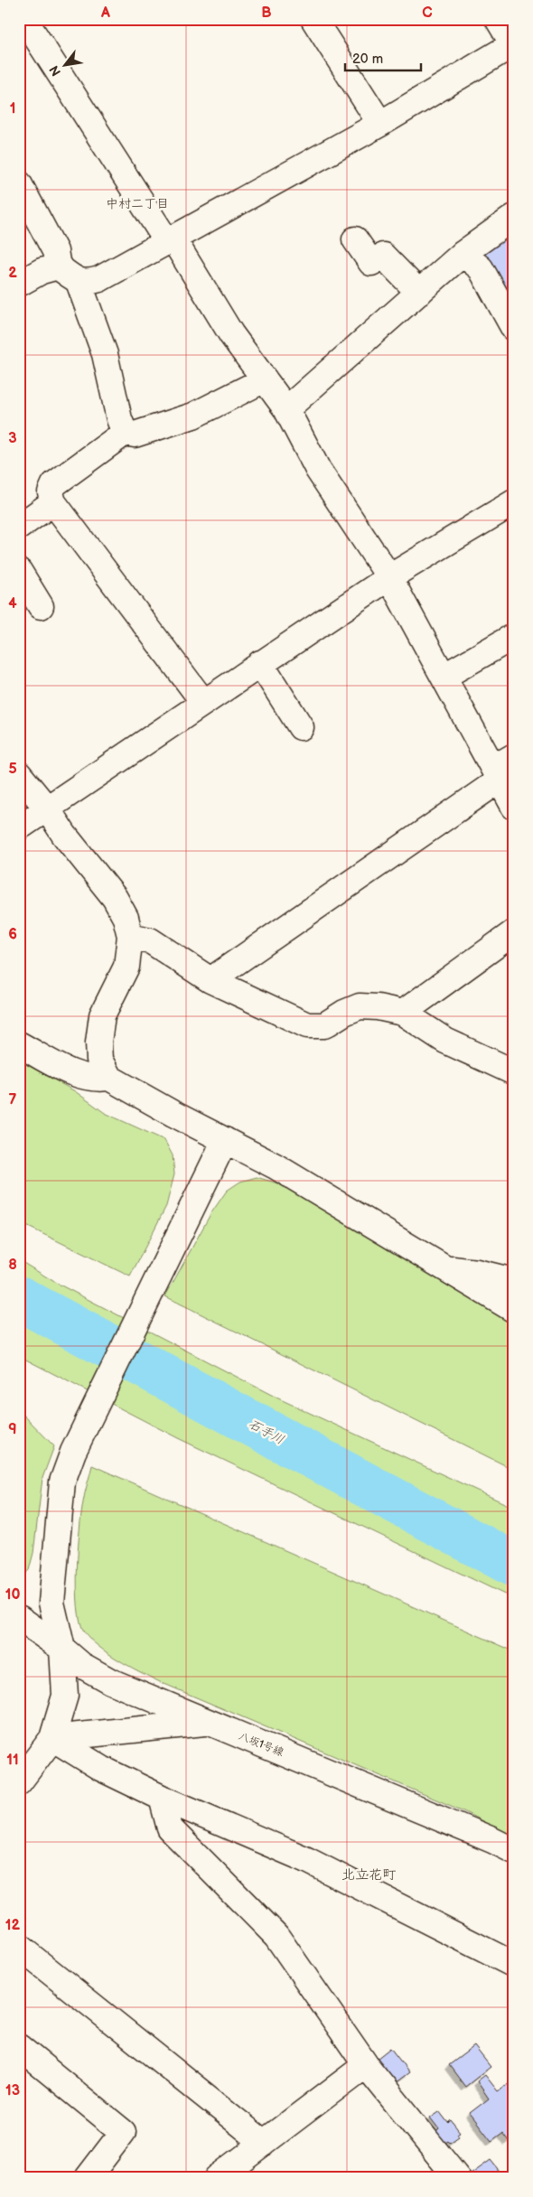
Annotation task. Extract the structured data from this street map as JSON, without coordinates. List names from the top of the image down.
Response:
{
  "streets": {
    "street": ["八坂1号線"]
  },
  "districts": ["中村二丁目", "北立花町"],
  "water": ["石手川"],
  "scale_bar": "20 m",
  "north": "bottom left",
  "grid": {
    "columns": ["A", "B", "C"],
    "rows": [
      "1",
      "2",
      "3",
      "4",
      "5",
      "6",
      "7",
      "8",
      "9",
      "10",
      "11",
      "12",
      "13"
    ]
  }
}
